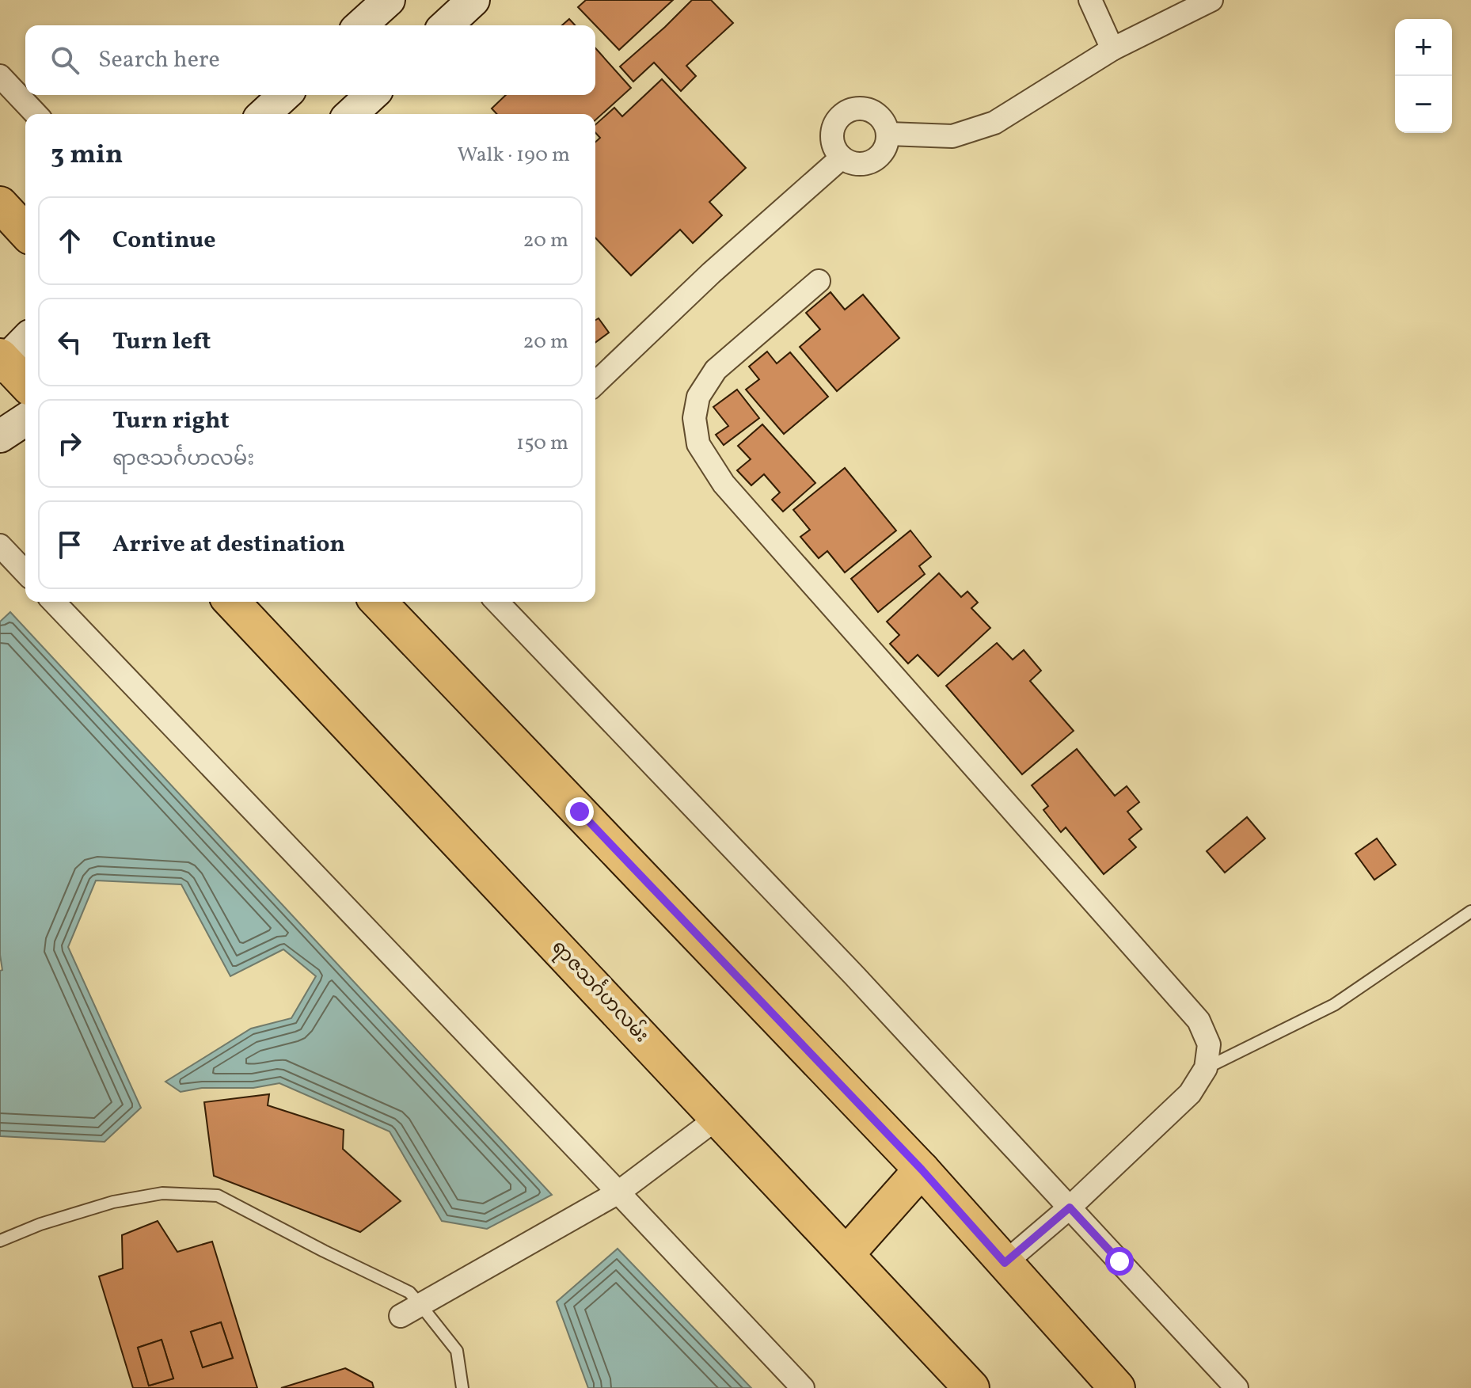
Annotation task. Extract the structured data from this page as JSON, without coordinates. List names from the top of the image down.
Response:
{
  "streets": {
    "main road": ["ရာဇသင်္ဂဟလမ်း"]
  },
  "page": {
    "map_buttons": ["+", "−"],
    "search": "Search here",
    "heading": ["3 min", "Walk · 190 m"],
    "list": [
      ["Continue", "20 m"],
      ["Turn left", "20 m"],
      ["Turn right", "ရာဇသင်္ဂဟလမ်း", "150 m"],
      "Arrive at destination"
    ]
  }
}
